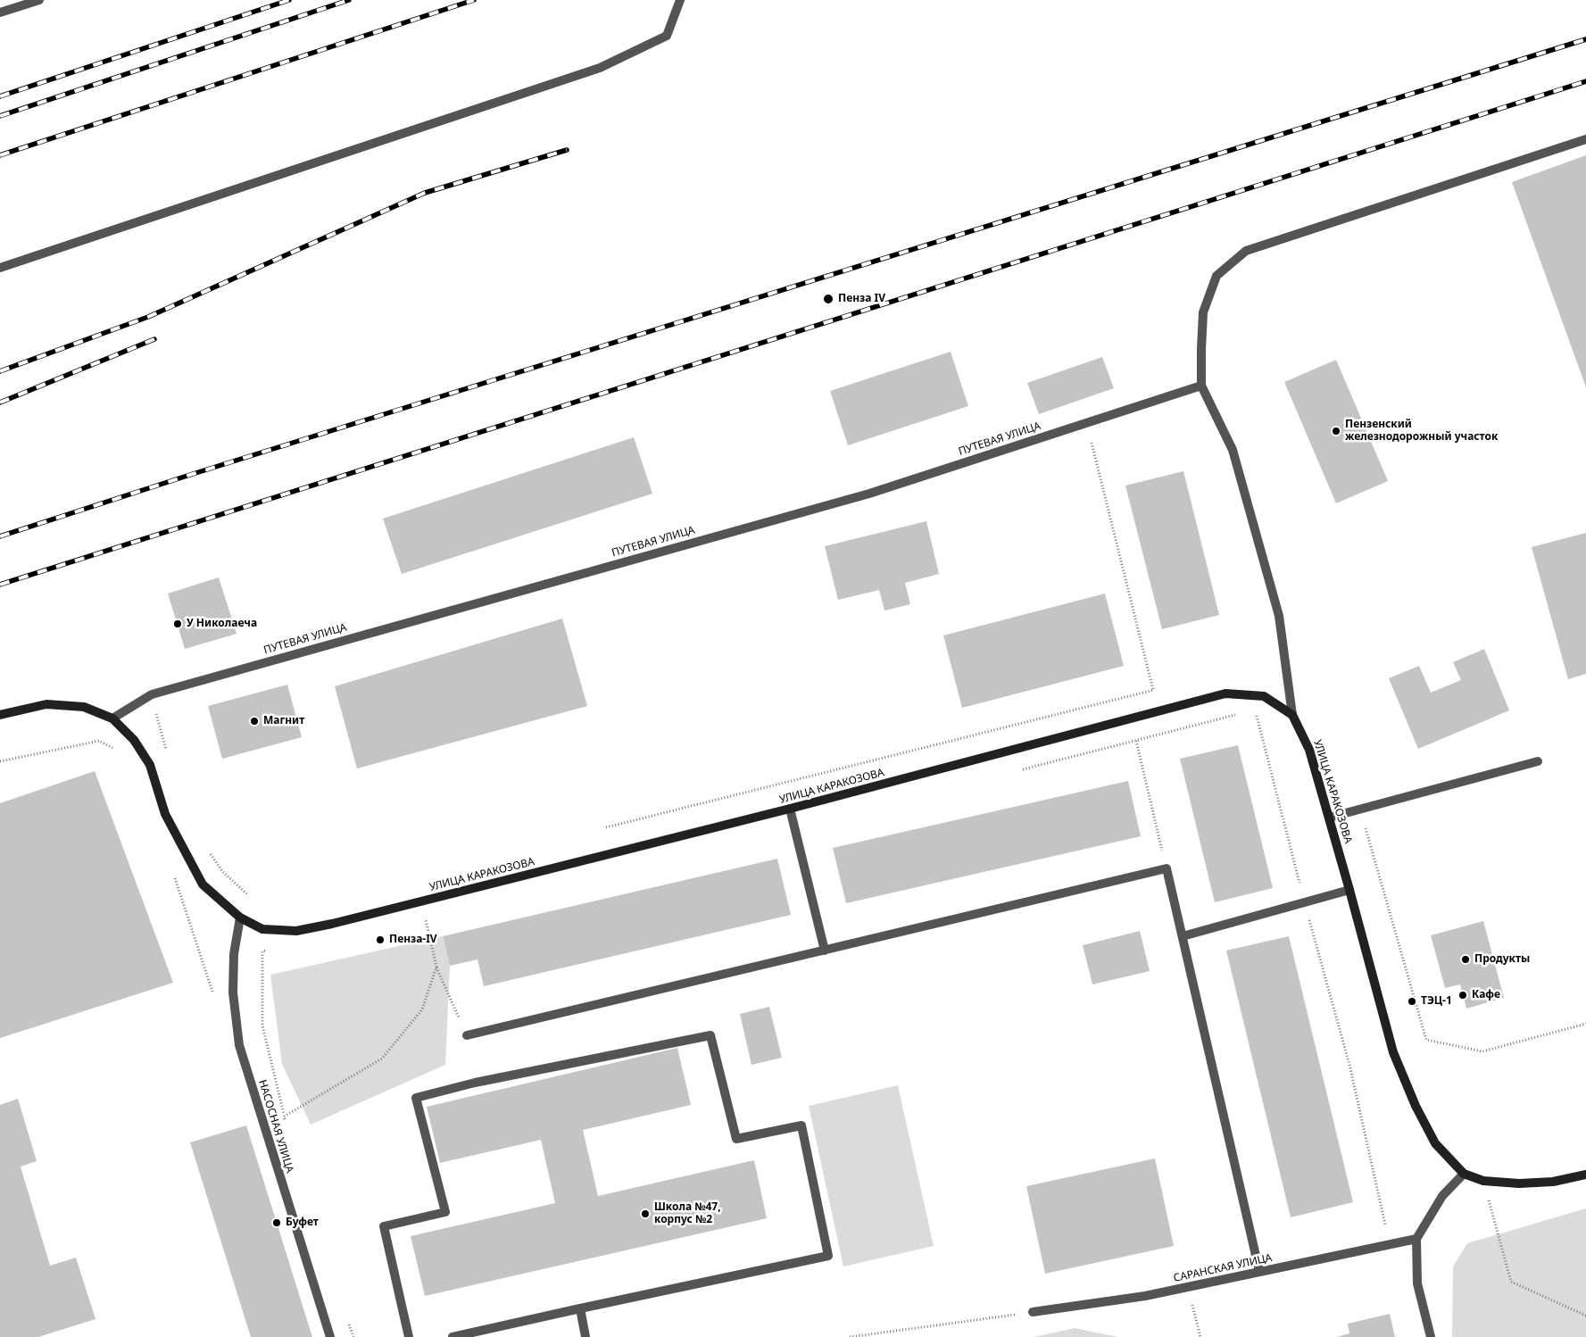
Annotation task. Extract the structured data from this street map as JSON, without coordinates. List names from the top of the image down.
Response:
{
  "streets": {
    "main road": ["УЛИЦА КАРАКОЗОВА"],
    "street": ["ПУТЕВАЯ УЛИЦА", "НАСОСНАЯ УЛИЦА", "САРАНСКАЯ УЛИЦА"]
  },
  "crossings": [
    ["ПУТЕВАЯ УЛИЦА", "УЛИЦА КАРАКОЗОВА"],
    ["УЛИЦА КАРАКОЗОВА", "НАСОСНАЯ УЛИЦА"]
  ],
  "places": [
    "Пенза IV",
    "Пензенский железнодорожный участок",
    "У Николаеча",
    "Магнит",
    "Пенза-IV",
    "Продукты",
    "Кафе",
    "ТЭЦ-1",
    "Школа №47, корпус №2",
    "Буфет"
  ]
}
